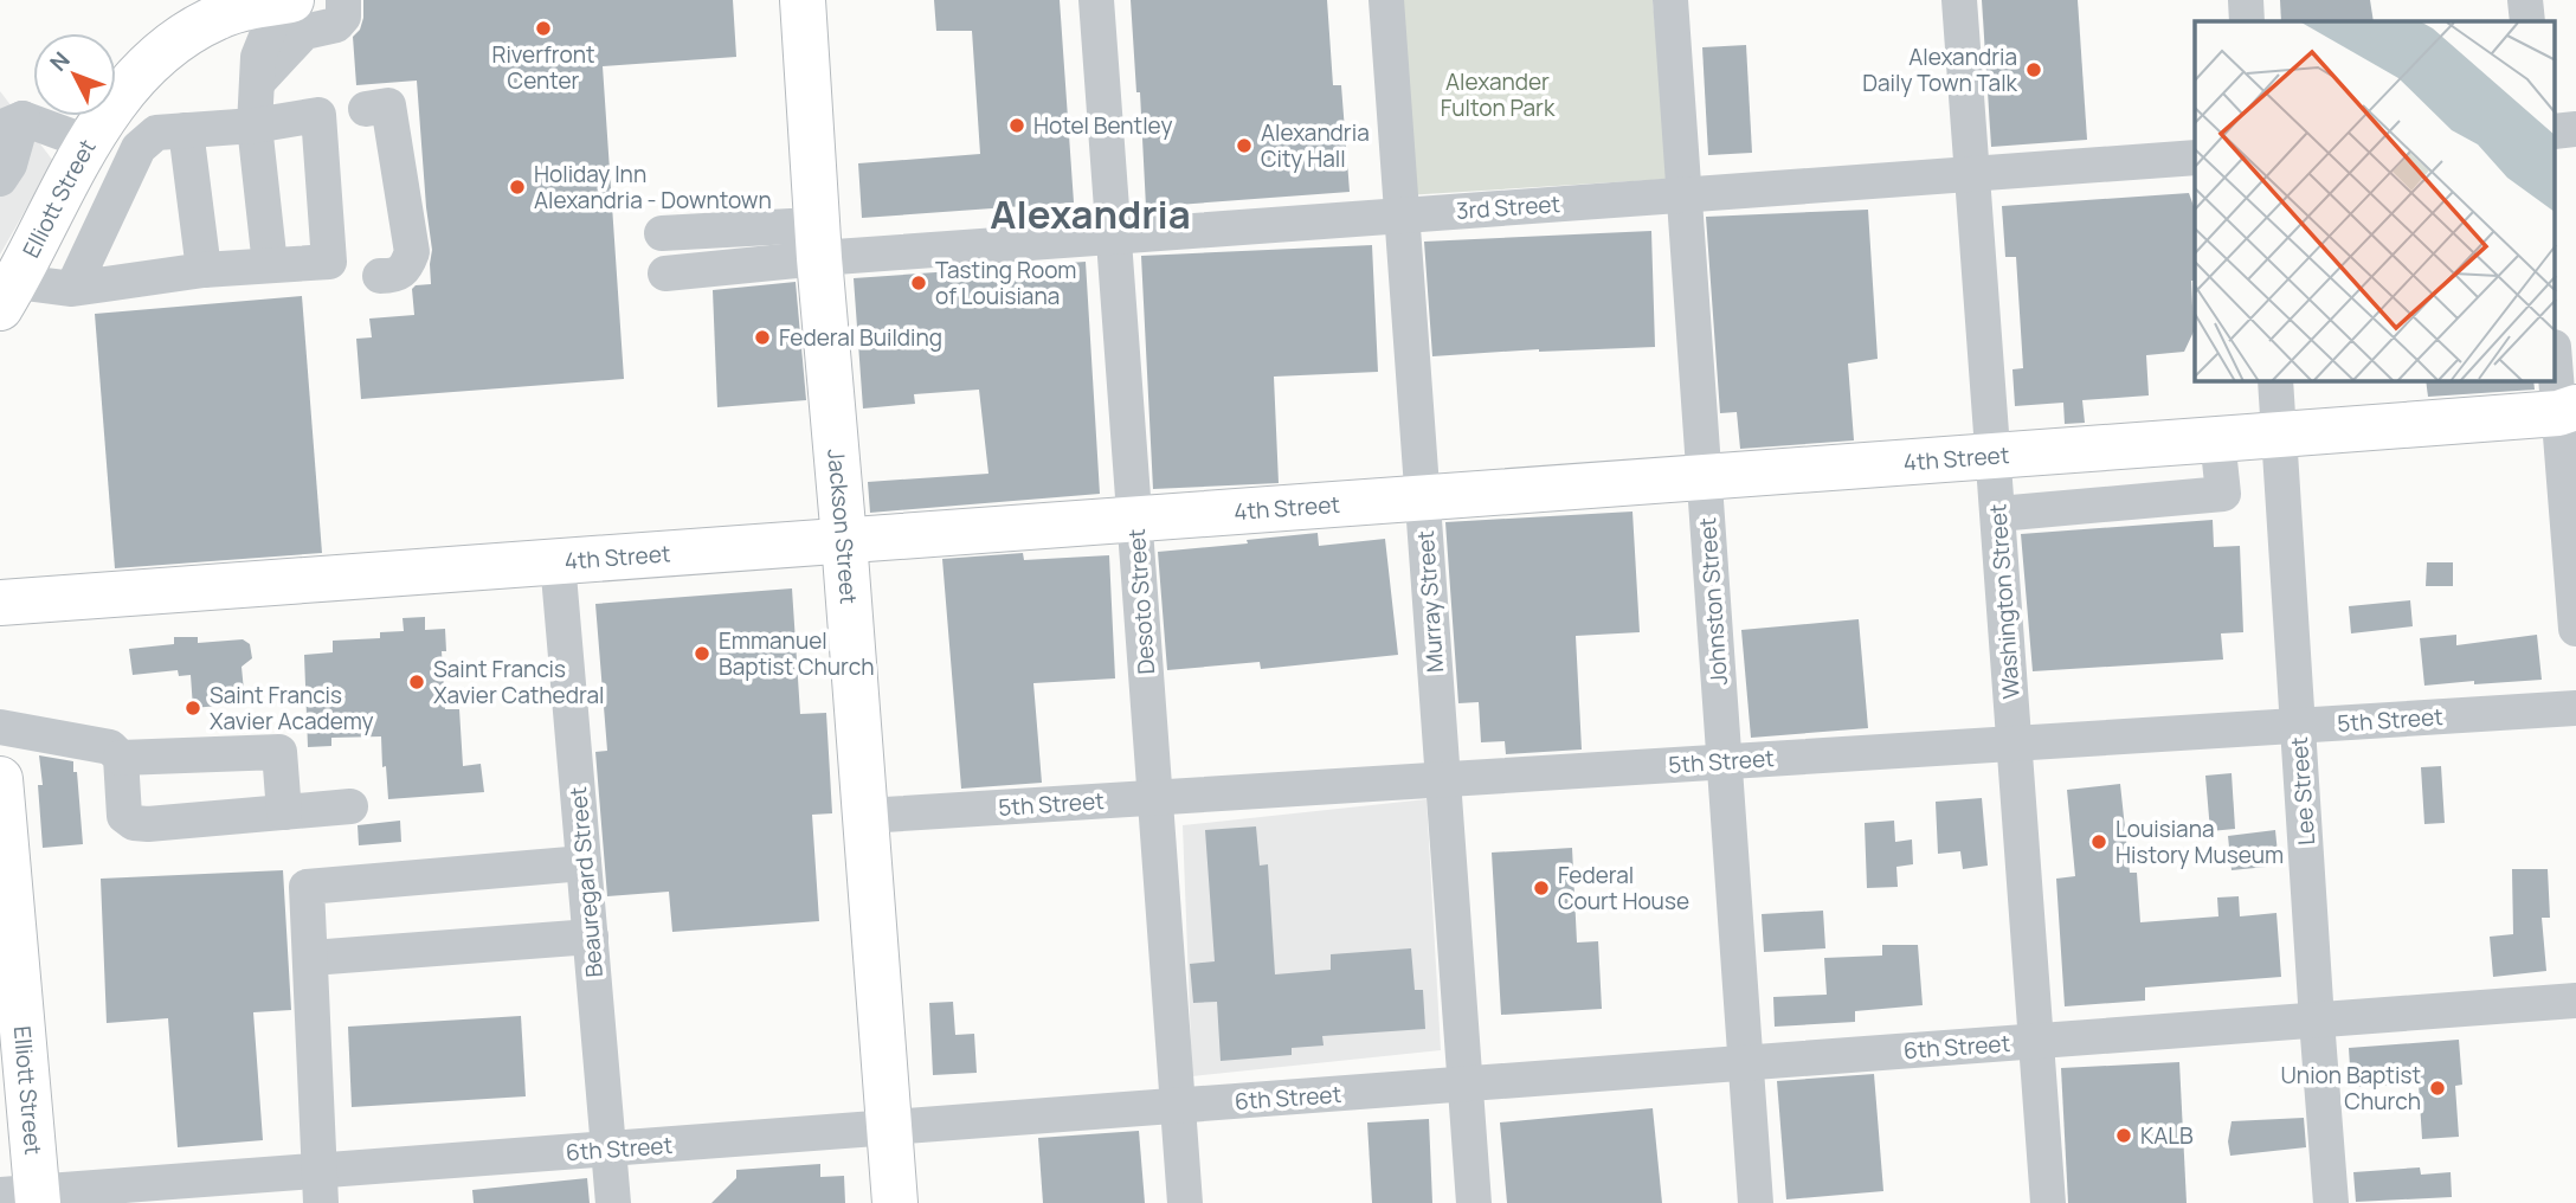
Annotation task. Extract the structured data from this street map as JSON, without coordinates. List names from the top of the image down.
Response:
{
  "streets": {
    "main road": ["Elliott Street", "4th Street", "Jackson Street"],
    "street": [
      "3rd Street",
      "Desoto Street",
      "Murray Street",
      "Johnston Street",
      "Washington Street",
      "5th Street",
      "Lee Street",
      "Beauregard Street",
      "6th Street"
    ]
  },
  "crossings": [
    ["Elliott Street", "6th Street"],
    ["3rd Street", "Jackson Street"],
    ["3rd Street", "Desoto Street"],
    ["3rd Street", "Murray Street"],
    ["3rd Street", "Johnston Street"],
    ["3rd Street", "Washington Street"],
    ["4th Street", "Jackson Street"],
    ["4th Street", "Desoto Street"],
    ["4th Street", "Murray Street"],
    ["4th Street", "Johnston Street"],
    ["4th Street", "Washington Street"],
    ["4th Street", "Lee Street"],
    ["4th Street", "Beauregard Street"],
    ["Jackson Street", "5th Street"],
    ["Jackson Street", "6th Street"],
    ["Desoto Street", "5th Street"],
    ["Desoto Street", "6th Street"],
    ["Murray Street", "5th Street"],
    ["Murray Street", "6th Street"],
    ["Johnston Street", "5th Street"],
    ["Johnston Street", "6th Street"],
    ["Washington Street", "5th Street"],
    ["Washington Street", "6th Street"],
    ["5th Street", "Lee Street"],
    ["Lee Street", "6th Street"],
    ["Beauregard Street", "6th Street"]
  ],
  "districts": ["Alexandria"],
  "parks": ["Alexander Fulton Park"],
  "places": [
    "Riverfront Center",
    "Alexandria Daily Town Talk",
    "Hotel Bentley",
    "Alexandria City Hall",
    "Holiday Inn Alexandria - Downtown",
    "Tasting Room of Louisiana",
    "Federal Building",
    "Emmanuel Baptist Church",
    "Saint Francis Xavier Cathedral",
    "Saint Francis Xavier Academy",
    "Louisiana History Museum",
    "Federal Court House",
    "Union Baptist Church",
    "KALB"
  ],
  "north": "top left"
}
